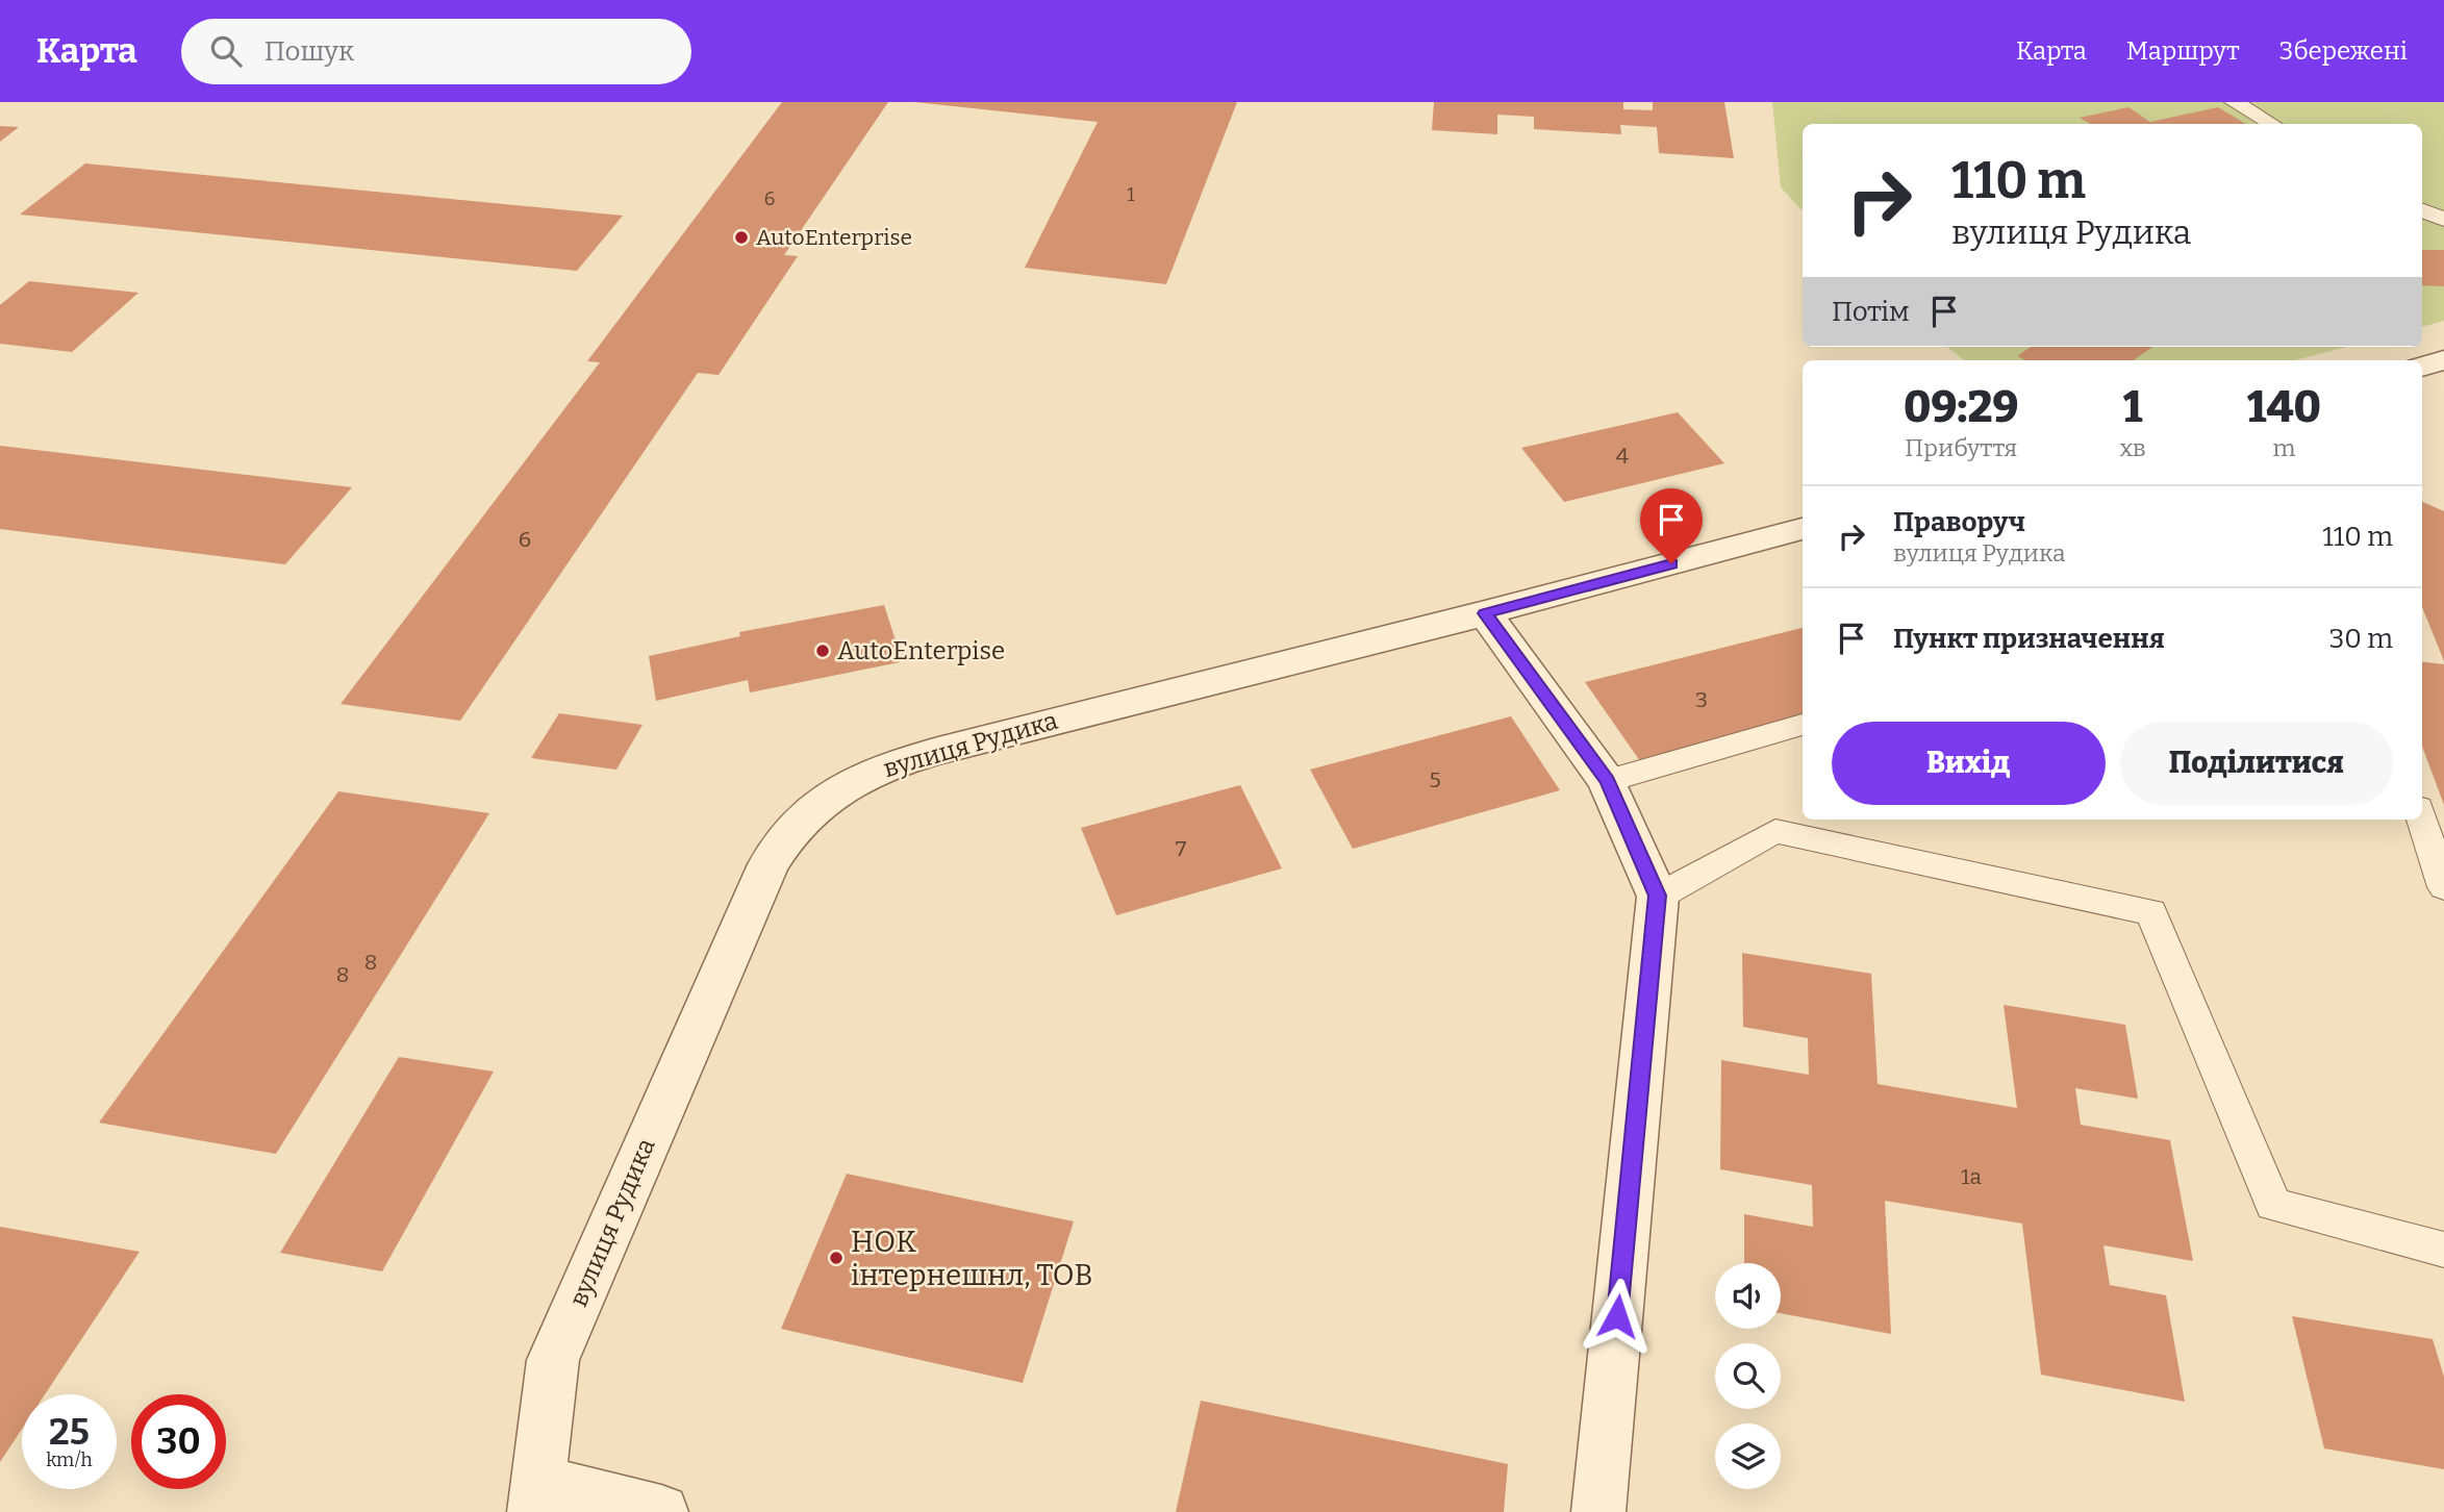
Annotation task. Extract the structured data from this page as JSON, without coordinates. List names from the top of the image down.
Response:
{
  "streets": {
    "street": ["вулиця Рудика"]
  },
  "places": ["AutoEnterprise", "AutoEnterpise", "НОК інтернешнл, ТОВ"],
  "house_numbers": [
    "1",
    "6",
    "4",
    "6",
    "3",
    "5",
    "7",
    "8",
    "8",
    "1а"
  ],
  "page": {
    "header": "Карта",
    "search": "Пошук",
    "nav": ["Карта", "Маршрут", "Збережені"],
    "turn": ["110 m", "вулиця Рудика"],
    "then": "Потім",
    "eta": [
      "09:29",
      "Прибуття",
      "1",
      "хв",
      "140",
      "m"
    ],
    "list": [
      {
        "name": "Праворуч",
        "note": "вулиця Рудика",
        "value": "110 m"
      },
      {
        "name": "Пункт призначення",
        "value": "30 m"
      }
    ],
    "buttons": ["Вихід", "Поділитися"],
    "speed": "25 km/h",
    "limit": "30"
  }
}
